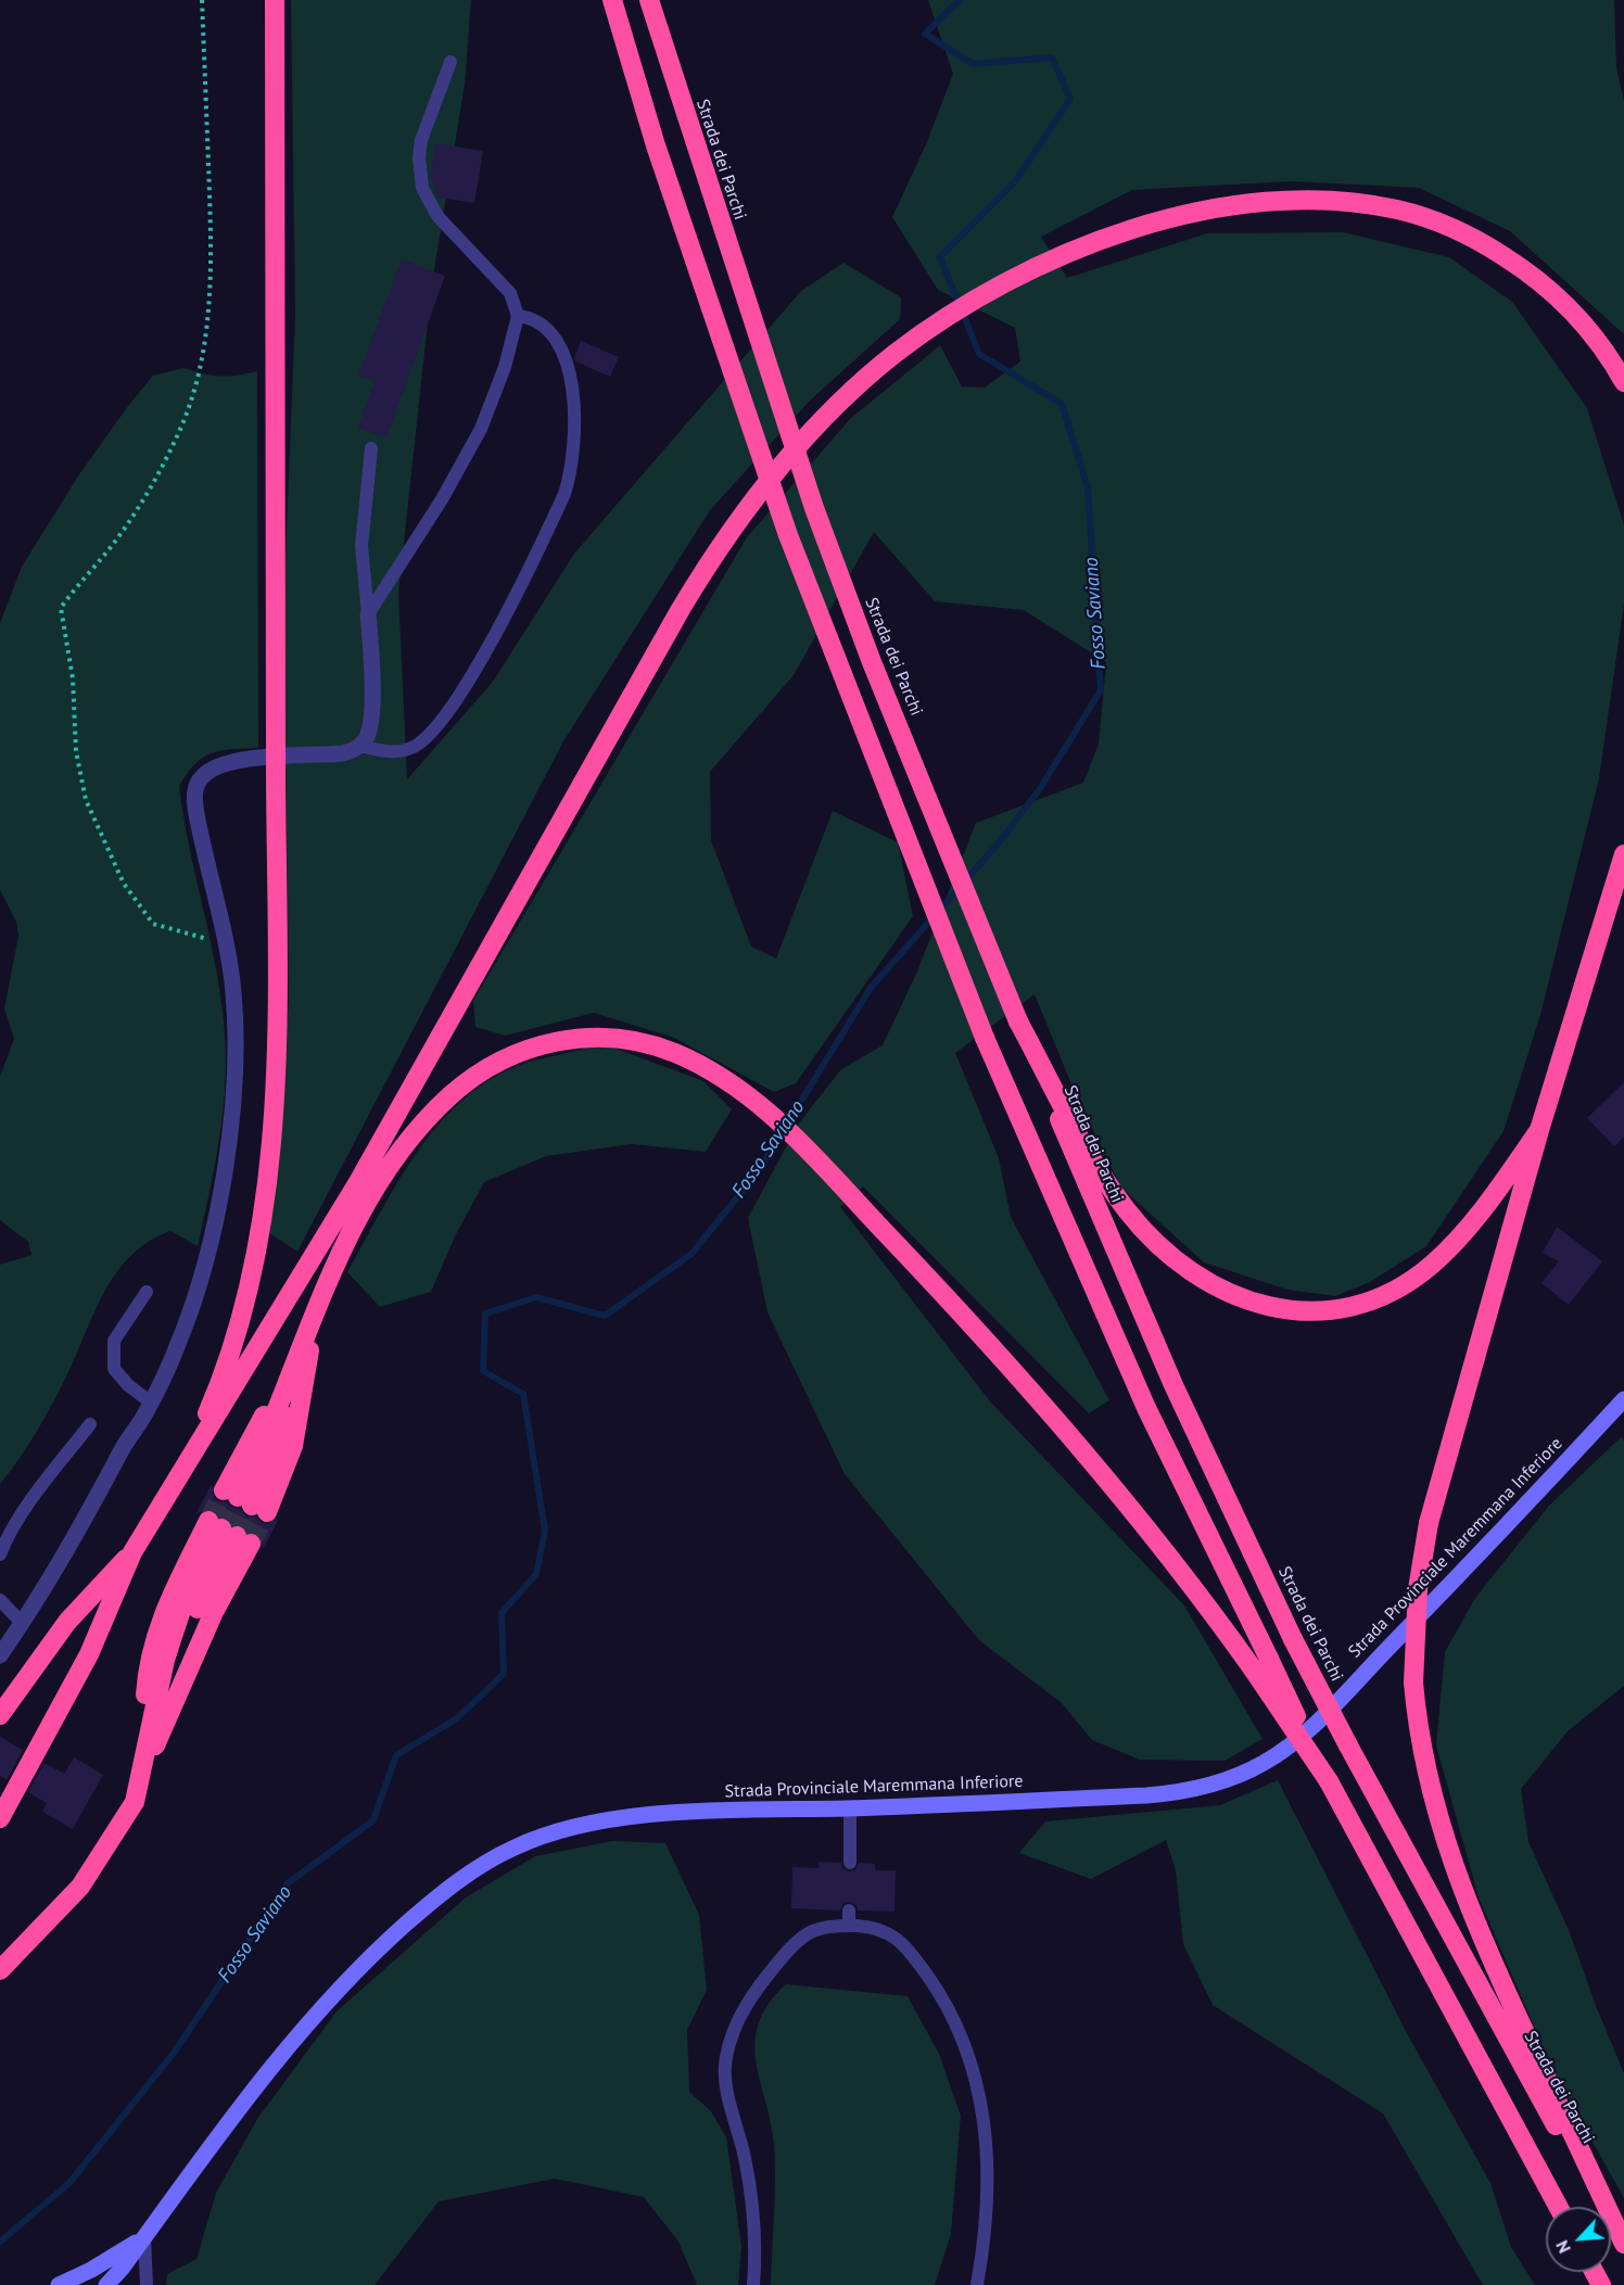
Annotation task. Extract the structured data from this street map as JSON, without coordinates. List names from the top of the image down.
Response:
{
  "streets": {
    "highway": ["Strada dei Parchi"],
    "main road": ["Strada Provinciale Maremmana Inferiore"]
  },
  "water": ["Fosso Saviano"],
  "north": "bottom left"
}
